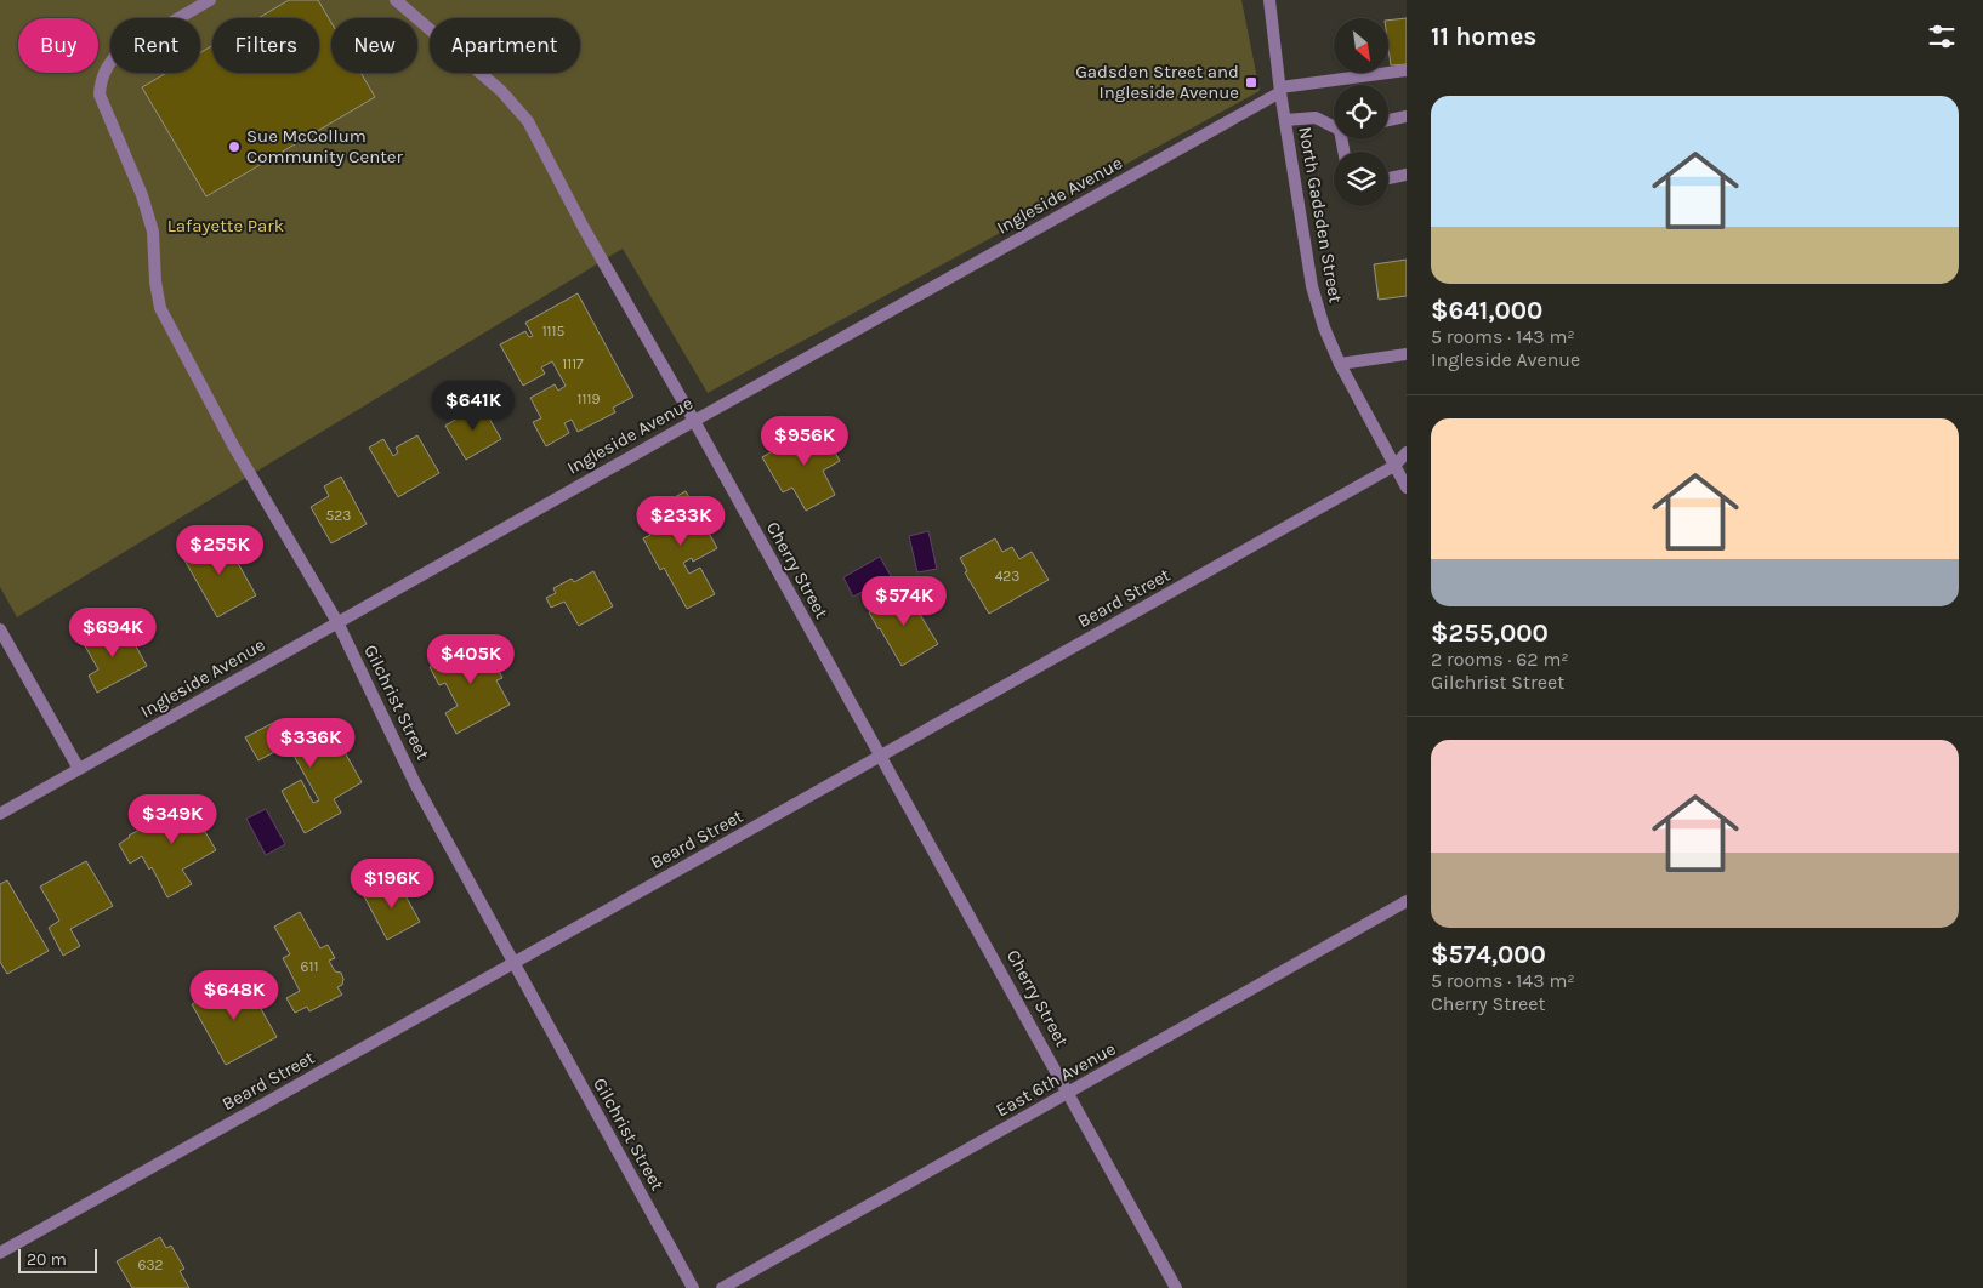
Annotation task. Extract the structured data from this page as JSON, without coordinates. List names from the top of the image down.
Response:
{
  "streets": {
    "street": [
      "Ingleside Avenue",
      "North Gadsden Street",
      "Cherry Street",
      "Beard Street",
      "Gilchrist Street",
      "East 6th Avenue"
    ]
  },
  "crossings": [
    ["Ingleside Avenue", "North Gadsden Street"],
    ["Ingleside Avenue", "Cherry Street"],
    ["Ingleside Avenue", "Gilchrist Street"],
    ["North Gadsden Street", "Beard Street"],
    ["Cherry Street", "Beard Street"],
    ["Cherry Street", "East 6th Avenue"],
    ["Beard Street", "Gilchrist Street"]
  ],
  "parks": ["Lafayette Park"],
  "places": {
    "transit": ["Gadsden Street and Ingleside Avenue"],
    "other": ["Sue McCollum Community Center"]
  },
  "house_numbers": [
    "1115",
    "1117",
    "1119",
    "523",
    "423",
    "611",
    "632"
  ],
  "scale_bar": "20 m",
  "north": "bottom right",
  "page": {
    "heading": "11 homes",
    "chip": [
      "Buy",
      "Rent",
      "Filters",
      "New",
      "Apartment"
    ],
    "list": [
      {
        "name": "$641,000",
        "note": "5 rooms · 143 m² · Ingleside Avenue"
      },
      {
        "name": "$255,000",
        "note": "2 rooms · 62 m² · Gilchrist Street"
      },
      {
        "name": "$574,000",
        "note": "5 rooms · 143 m² · Cherry Street"
      }
    ],
    "price": [
      "$641K",
      "$956K",
      "$233K",
      "$255K",
      "$574K",
      "$694K",
      "$405K",
      "$336K",
      "$349K",
      "$196K",
      "$648K"
    ],
    "scale": "20 m"
  }
}
